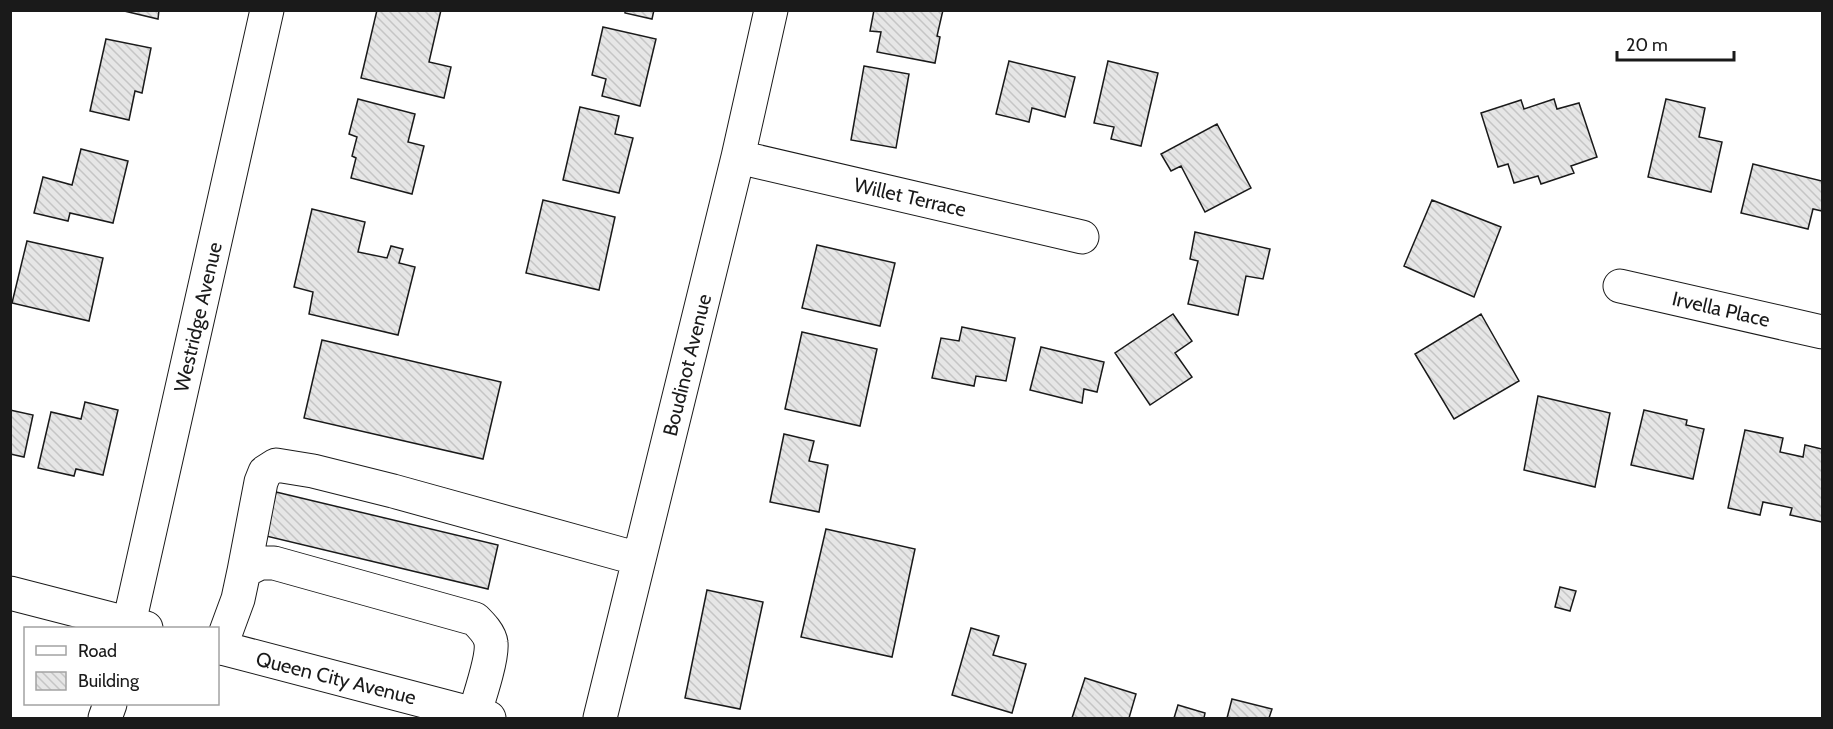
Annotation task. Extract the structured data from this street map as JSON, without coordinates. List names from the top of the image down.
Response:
{
  "streets": {
    "street": [
      "Willet Terrace",
      "Irvella Place",
      "Westridge Avenue",
      "Boudinot Avenue",
      "Queen City Avenue"
    ]
  },
  "crossings": [
    ["Willet Terrace", "Boudinot Avenue"]
  ],
  "legend": ["Road", "Building"],
  "scale_bar": "20 m"
}
